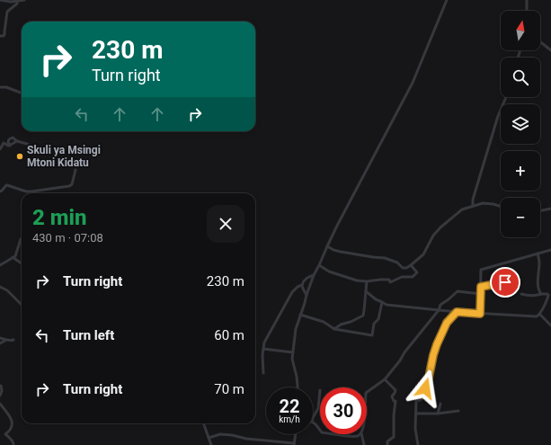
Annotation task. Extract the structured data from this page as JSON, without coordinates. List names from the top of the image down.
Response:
{
  "places": ["Skuli ya Msingi Mtoni Kidatu"],
  "north": "top",
  "page": {
    "map_buttons": ["+", "−"],
    "turn": ["230 m", "Turn right"],
    "heading": ["2 min", "430 m · 07:08"],
    "list": [
      {
        "name": "Turn right",
        "value": "230 m"
      },
      {
        "name": "Turn left",
        "value": "60 m"
      },
      {
        "name": "Turn right",
        "value": "70 m"
      }
    ],
    "speed": "22 km/h",
    "limit": "30"
  }
}
